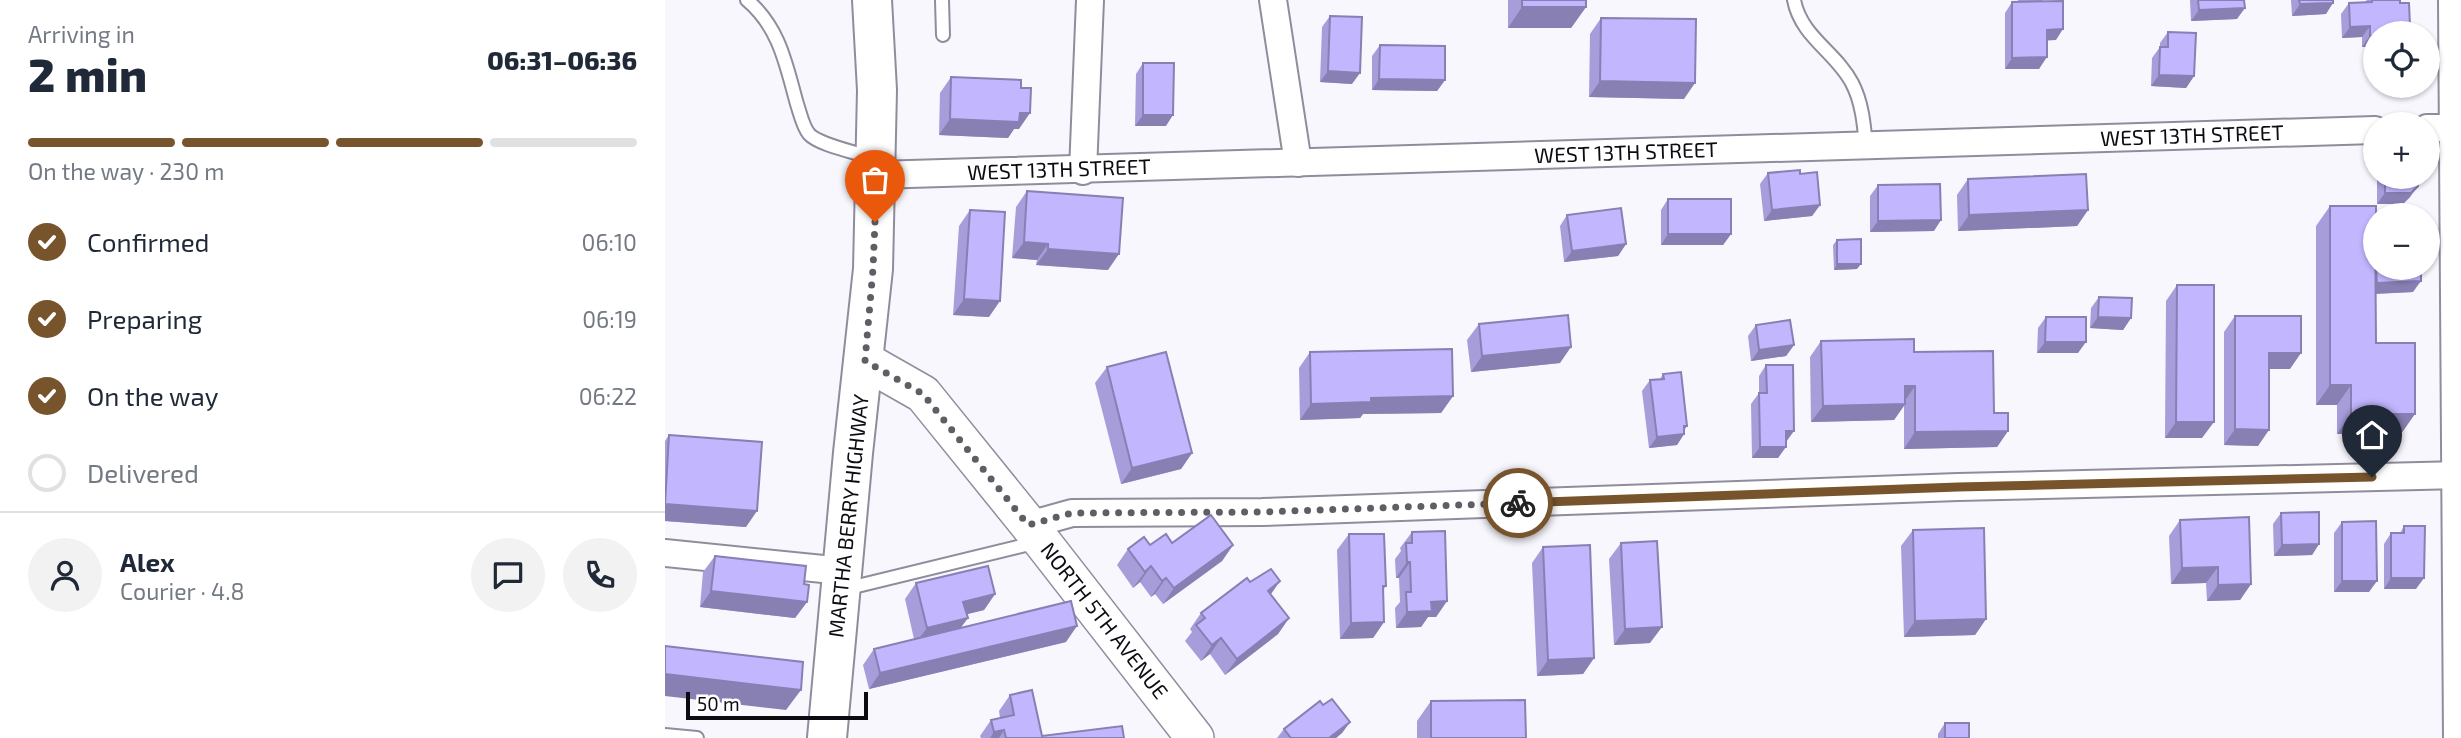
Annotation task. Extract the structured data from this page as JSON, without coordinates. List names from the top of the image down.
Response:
{
  "streets": {
    "main road": ["MARTHA BERRY HIGHWAY"],
    "street": ["WEST 13TH STREET", "NORTH 5TH AVENUE"]
  },
  "crossings": [
    ["WEST 13TH STREET", "MARTHA BERRY HIGHWAY"],
    ["MARTHA BERRY HIGHWAY", "NORTH 5TH AVENUE"]
  ],
  "scale_bar": "50 m",
  "page": {
    "heading": ["2 min", "Arriving in", "06:31–06:36"],
    "panel": ["Alex", "Courier · 4.8"],
    "map_buttons": ["+", "−"],
    "bar": "On the way · 230 m",
    "list": [
      ["Confirmed", "06:10"],
      ["Preparing", "06:19"],
      ["On the way", "06:22"],
      "Delivered"
    ],
    "scale": "50 m"
  }
}
